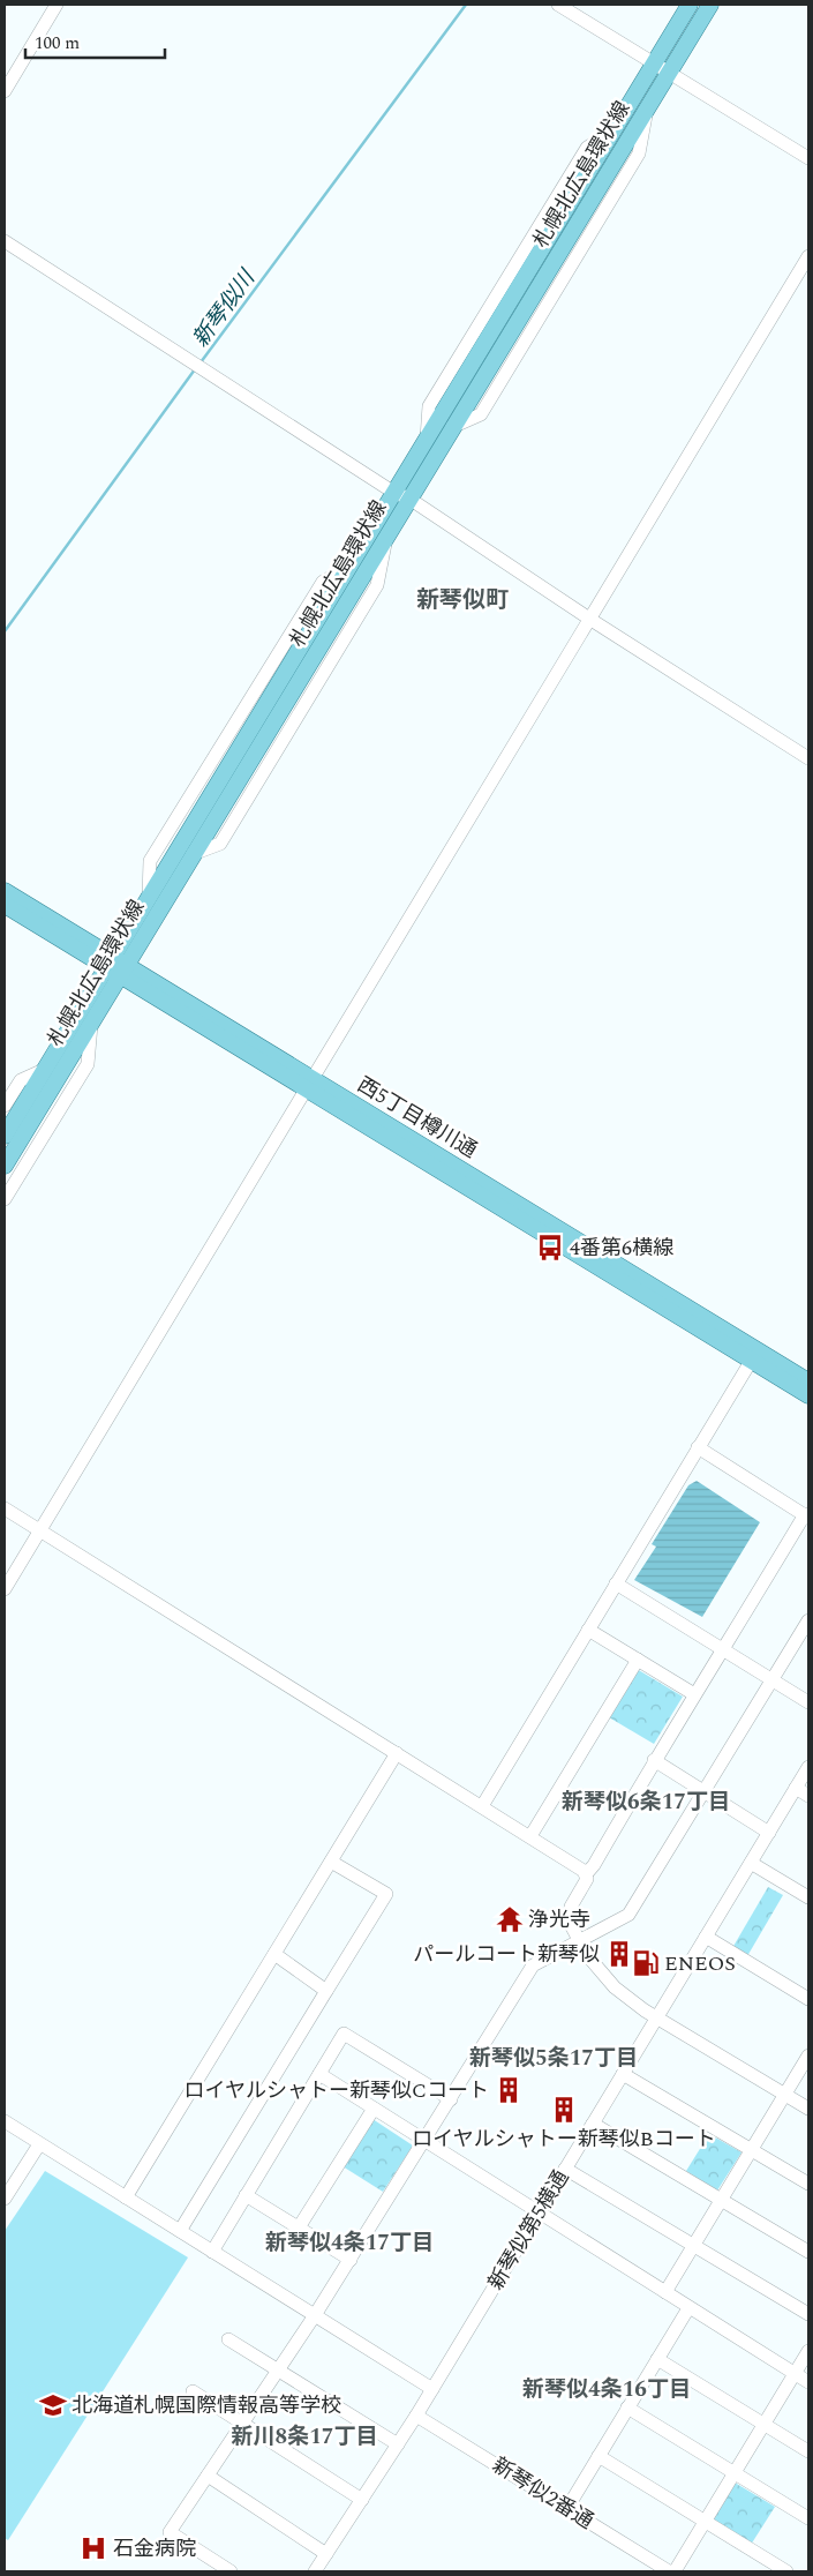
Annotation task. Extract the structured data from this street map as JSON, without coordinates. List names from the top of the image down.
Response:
{
  "streets": {
    "main road": ["札幌北広島環状線", "西5丁目樽川通"],
    "street": ["新琴似第5横通", "新琴似2番通"]
  },
  "crossings": [
    ["札幌北広島環状線", "西5丁目樽川通"],
    ["新琴似第5横通", "新琴似2番通"]
  ],
  "districts": [
    "新琴似町",
    "新琴似6条17丁目",
    "新琴似5条17丁目",
    "新琴似4条17丁目",
    "新琴似4条16丁目",
    "新川8条17丁目"
  ],
  "water": ["新琴似川"],
  "places": {
    "bus stop": ["4番第6横線"],
    "temple": ["浄光寺"],
    "building": ["パールコート新琴似", "ロイヤルシャトー新琴似Cコート", "ロイヤルシャトー新琴似Bコート"],
    "fuel station": ["ENEOS"],
    "school or university": ["北海道札幌国際情報高等学校"],
    "hospital": ["石金病院"]
  },
  "scale_bar": "100 m"
}
